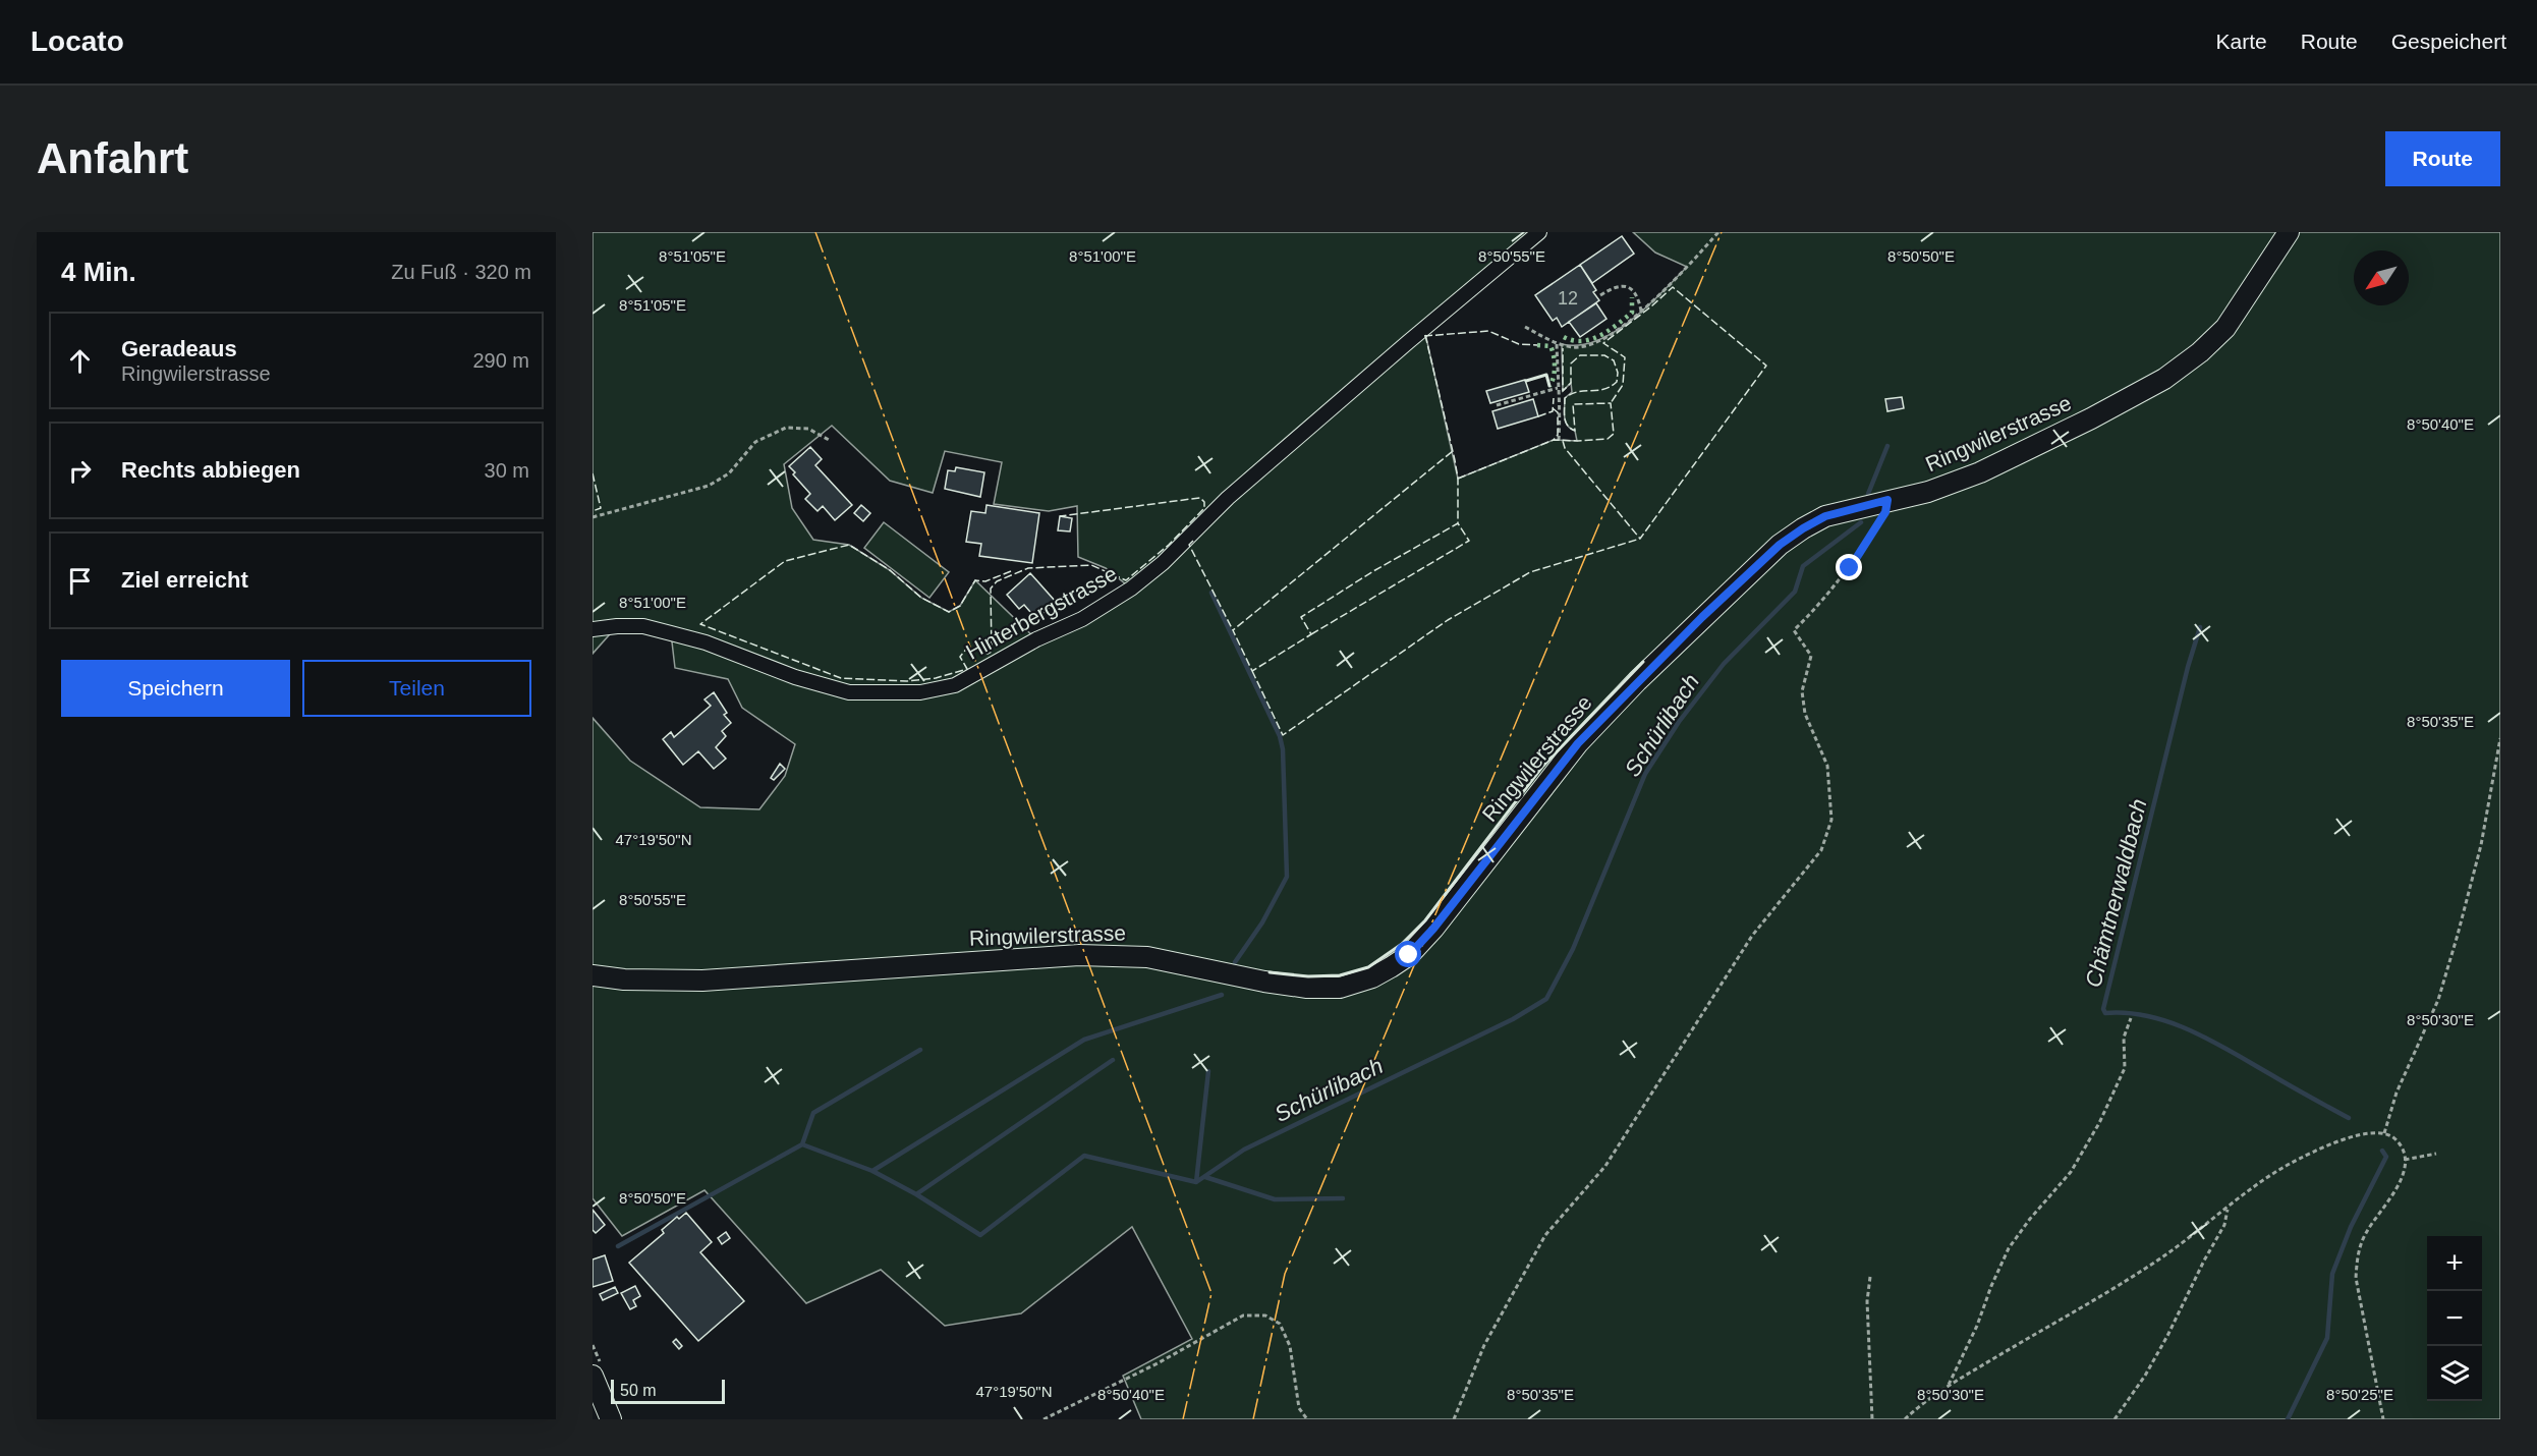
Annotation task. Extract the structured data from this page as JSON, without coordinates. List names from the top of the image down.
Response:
{
  "streets": {
    "street": ["Ringwilerstrasse", "Hinterbergstrasse"]
  },
  "water": ["Schürlibach", "Chämtnerwaldbach"],
  "house_numbers": ["12"],
  "scale_bar": "50 m",
  "north": "bottom left",
  "page": {
    "header": "Locato",
    "nav": ["Karte", "Route", "Gespeichert"],
    "buttons": [
      "Route",
      ["Speichern", "Teilen"]
    ],
    "title": "Anfahrt",
    "heading": ["4 Min.", "Zu Fuß · 320 m"],
    "list": [
      ["Geradeaus", "Ringwilerstrasse", "290 m"],
      ["Rechts abbiegen", "30 m"],
      "Ziel erreicht"
    ],
    "map_buttons": ["+", "−"],
    "scale": "50 m"
  },
  "coordinates": [
    "8°51'05\"E",
    "8°51'00\"E",
    "8°50'55\"E",
    "8°50'50\"E",
    "8°50'40\"E",
    "8°50'35\"E",
    "47°19'50\"N",
    "8°50'30\"E",
    "8°50'25\"E"
  ]
}
